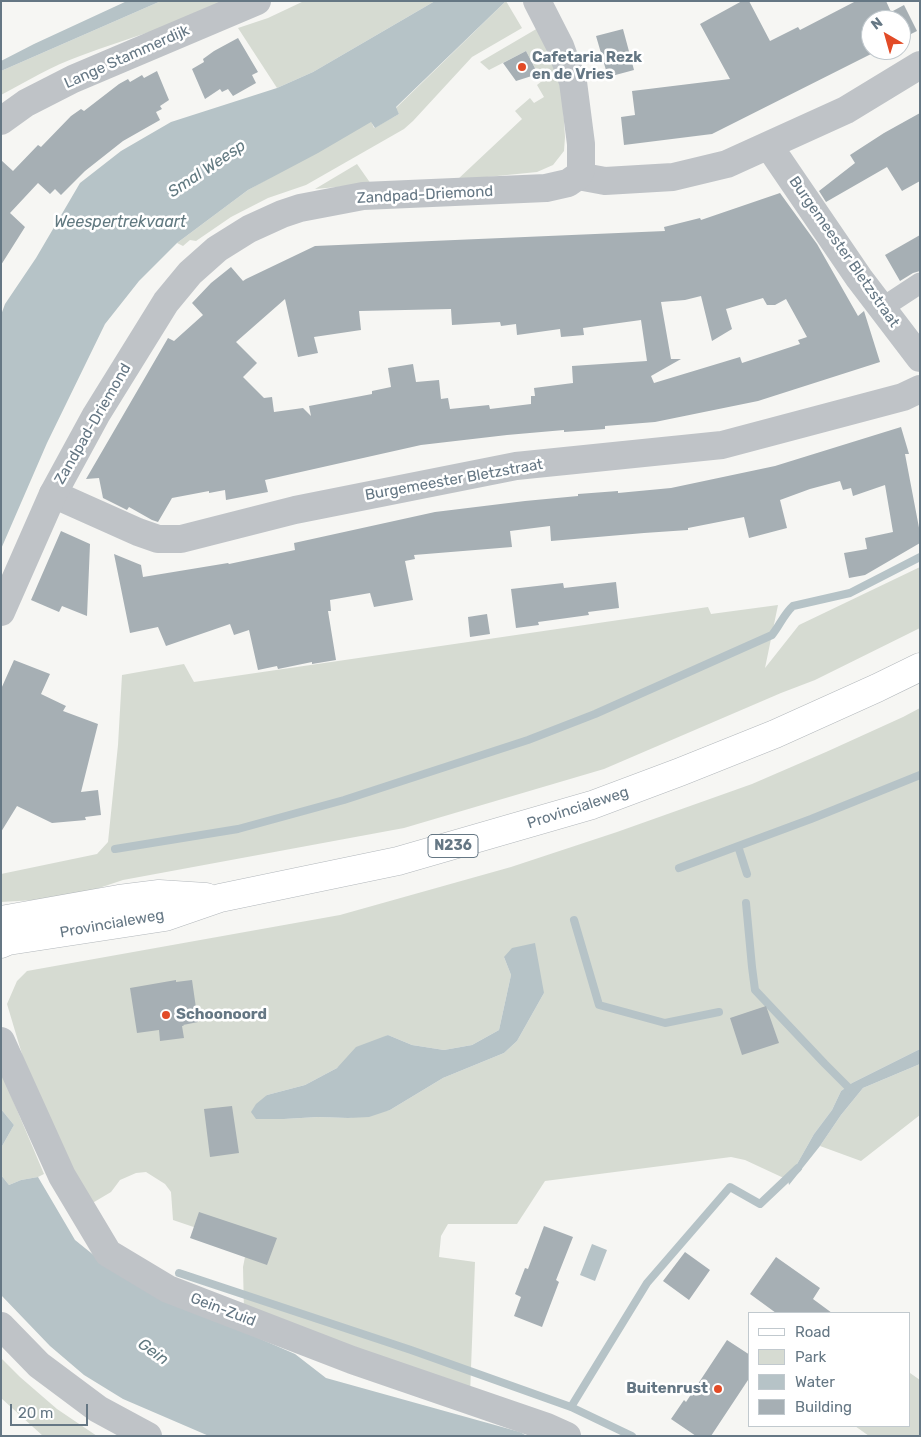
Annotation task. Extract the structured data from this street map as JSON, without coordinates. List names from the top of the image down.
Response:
{
  "streets": {
    "main road": ["Provincialeweg", "N236"],
    "street": [
      "Lange Stammerdijk",
      "Zandpad-Driemond",
      "Burgemeester Bletzstraat",
      "Gein-Zuid"
    ]
  },
  "crossings": [
    ["Zandpad-Driemond", "Burgemeester Bletzstraat"]
  ],
  "water": ["Smal Weesp", "Weespertrekvaart", "Gein"],
  "places": ["Cafetaria Rezk en de Vries", "Schoonoord", "Buitenrust"],
  "legend": [
    "Road",
    "Park",
    "Water",
    "Building"
  ],
  "scale_bar": "20 m",
  "north": "top left"
}
